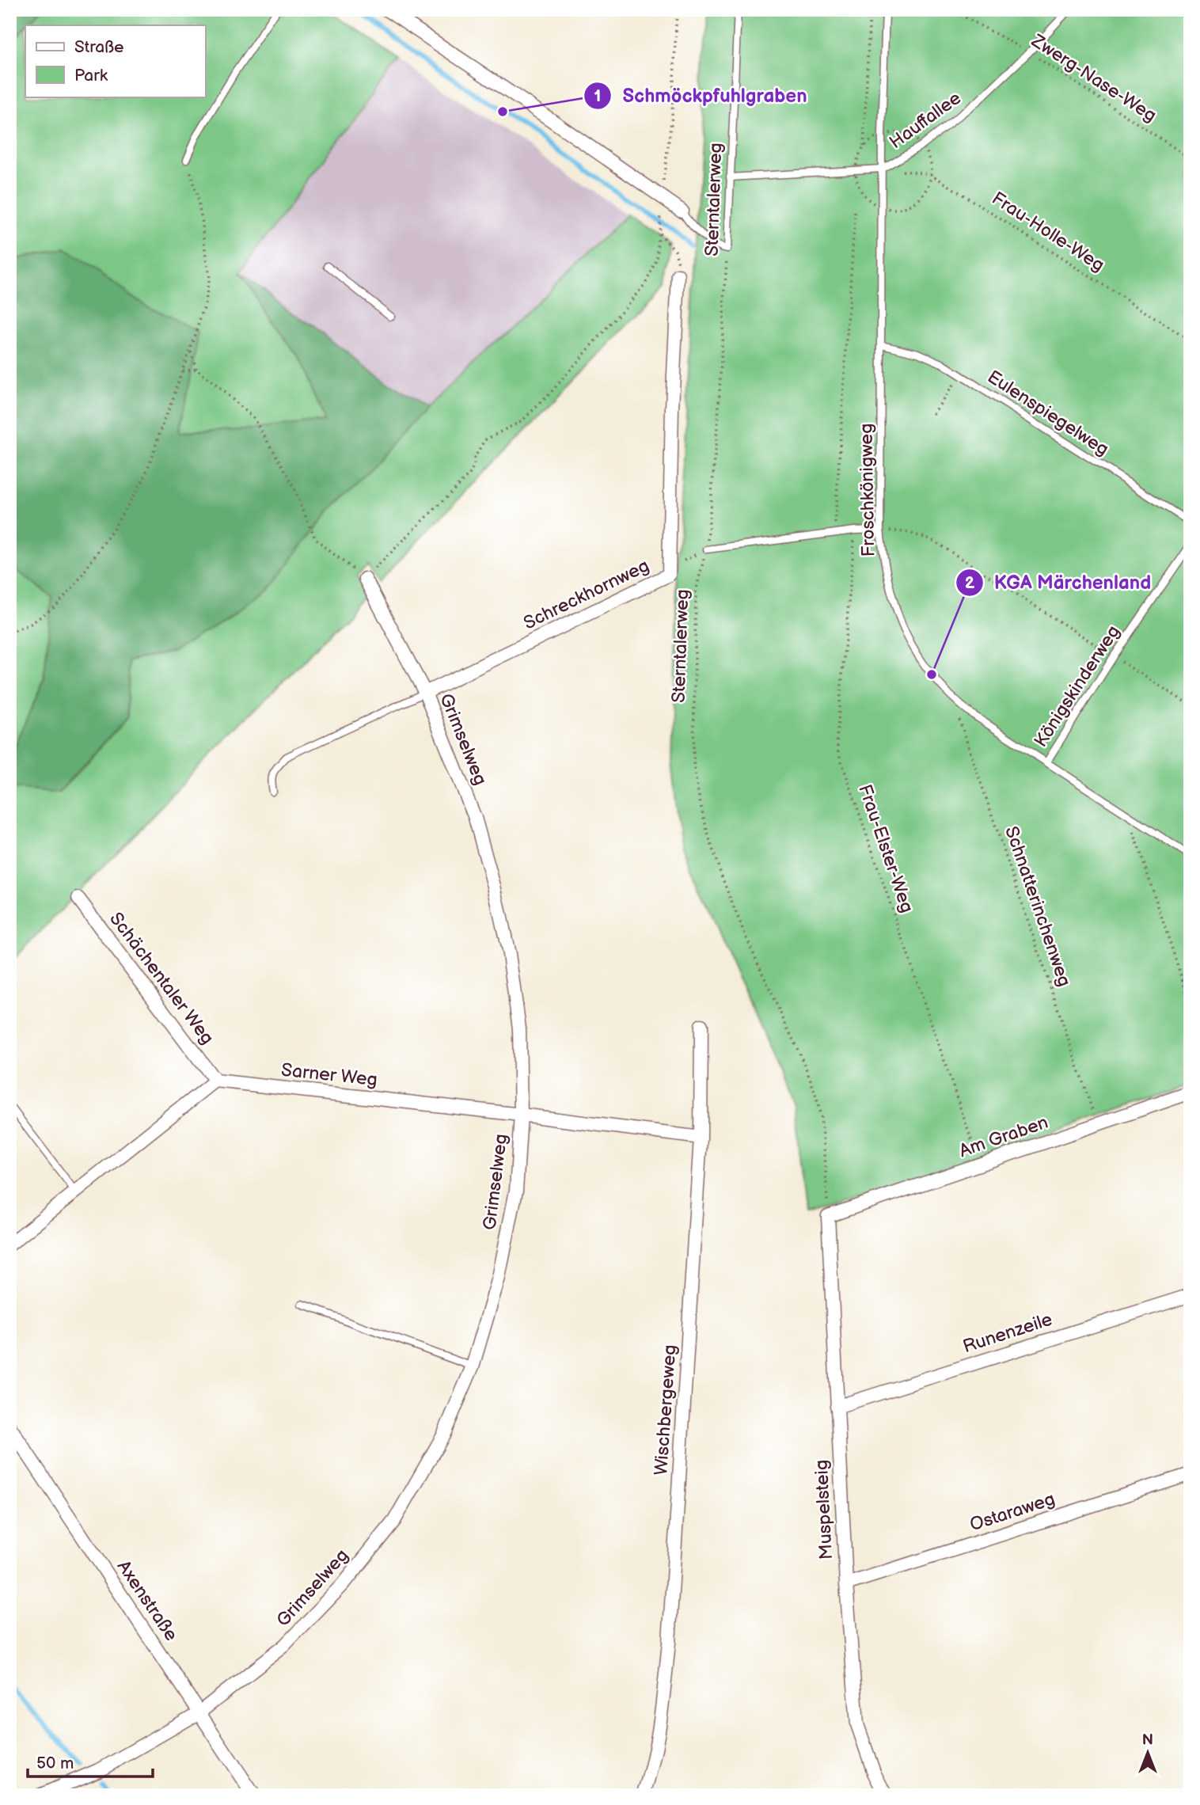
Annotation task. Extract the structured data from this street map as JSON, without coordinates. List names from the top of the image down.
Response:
{
  "streets": {
    "street": [
      "Schreckhornweg",
      "Grimselweg",
      "Schächentaler Weg",
      "Sarner Weg",
      "Am Graben",
      "Runenzeile",
      "Wischbergeweg",
      "Muspelsteig",
      "Ostaraweg",
      "Axenstraße"
    ],
    "lane": [
      "Hauffallee",
      "Sterntalerweg",
      "Eulenspiegelweg",
      "Froschkönigweg",
      "Königskinderweg"
    ],
    "path": [
      "Zwerg-Nase-Weg",
      "Frau-Holle-Weg",
      "Frau-Elster-Weg",
      "Schnatterinchenweg"
    ]
  },
  "crossings": [
    ["Zwerg-Nase-Weg", "Hauffallee"],
    ["Hauffallee", "Sterntalerweg"],
    ["Hauffallee", "Frau-Holle-Weg"],
    ["Hauffallee", "Froschkönigweg"],
    ["Frau-Holle-Weg", "Froschkönigweg"],
    ["Eulenspiegelweg", "Froschkönigweg"],
    ["Froschkönigweg", "Königskinderweg"],
    ["Froschkönigweg", "Schnatterinchenweg"],
    ["Schreckhornweg", "Grimselweg"],
    ["Grimselweg", "Sarner Weg"],
    ["Grimselweg", "Axenstraße"],
    ["Frau-Elster-Weg", "Am Graben"],
    ["Schnatterinchenweg", "Am Graben"],
    ["Schächentaler Weg", "Sarner Weg"],
    ["Sarner Weg", "Wischbergeweg"],
    ["Am Graben", "Muspelsteig"],
    ["Runenzeile", "Muspelsteig"],
    ["Muspelsteig", "Ostaraweg"]
  ],
  "places": ["Schmöckpfuhlgraben", "KGA Märchenland"],
  "legend": ["Straße", "Park"],
  "scale_bar": "50 m",
  "north": "top"
}
